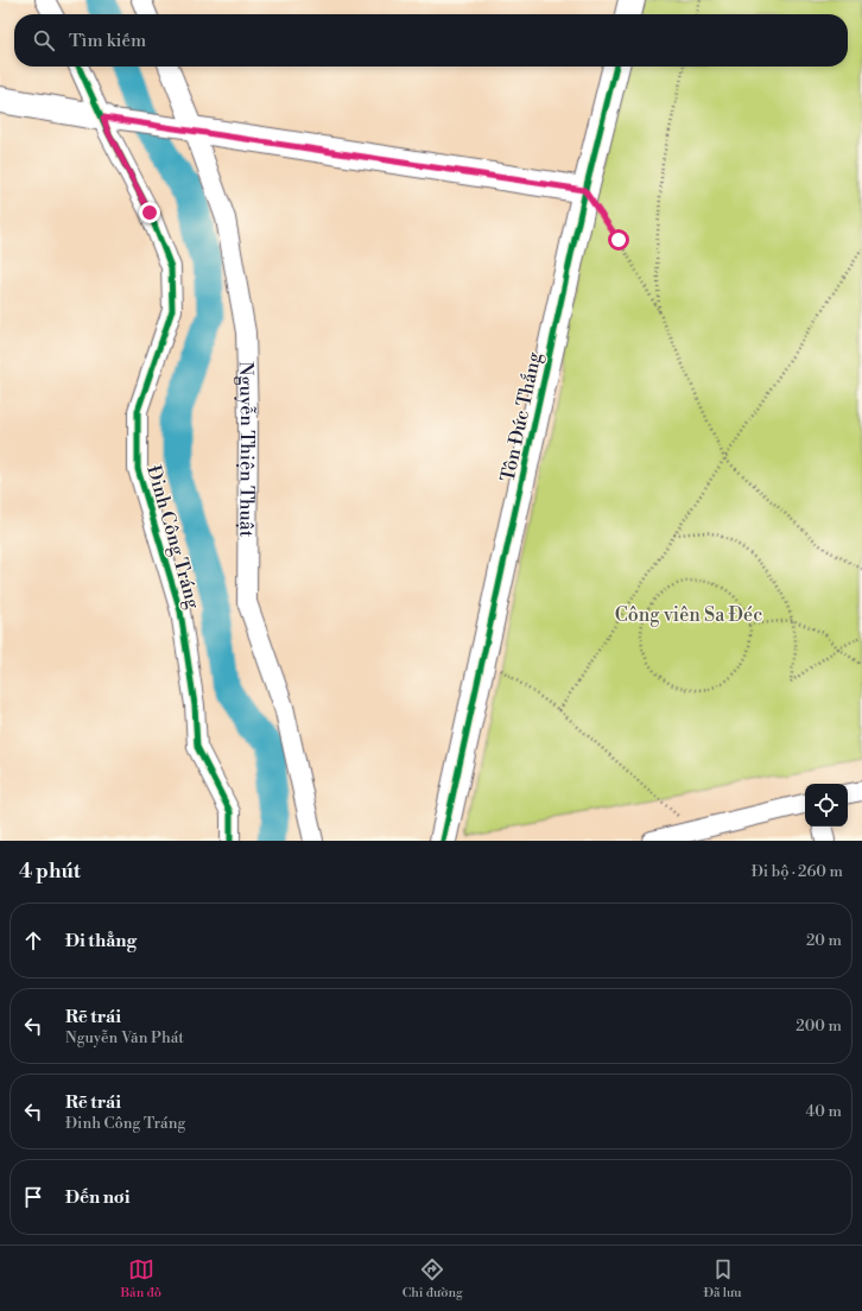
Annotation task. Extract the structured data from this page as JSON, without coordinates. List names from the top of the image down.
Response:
{
  "streets": {
    "street": ["Tôn Đức Thắng", "Nguyễn Thiện Thuật", "Đinh Công Tráng"]
  },
  "parks": ["Công viên Sa Đéc"],
  "page": {
    "search": "Tìm kiếm",
    "heading": ["4 phút", "Đi bộ · 260 m"],
    "list": [
      ["Đi thẳng", "20 m"],
      ["Rẽ trái", "Nguyễn Văn Phát", "200 m"],
      ["Rẽ trái", "Đinh Công Tráng", "40 m"],
      "Đến nơi"
    ],
    "nav": ["Bản đồ", "Chỉ đường", "Đã lưu"]
  }
}
